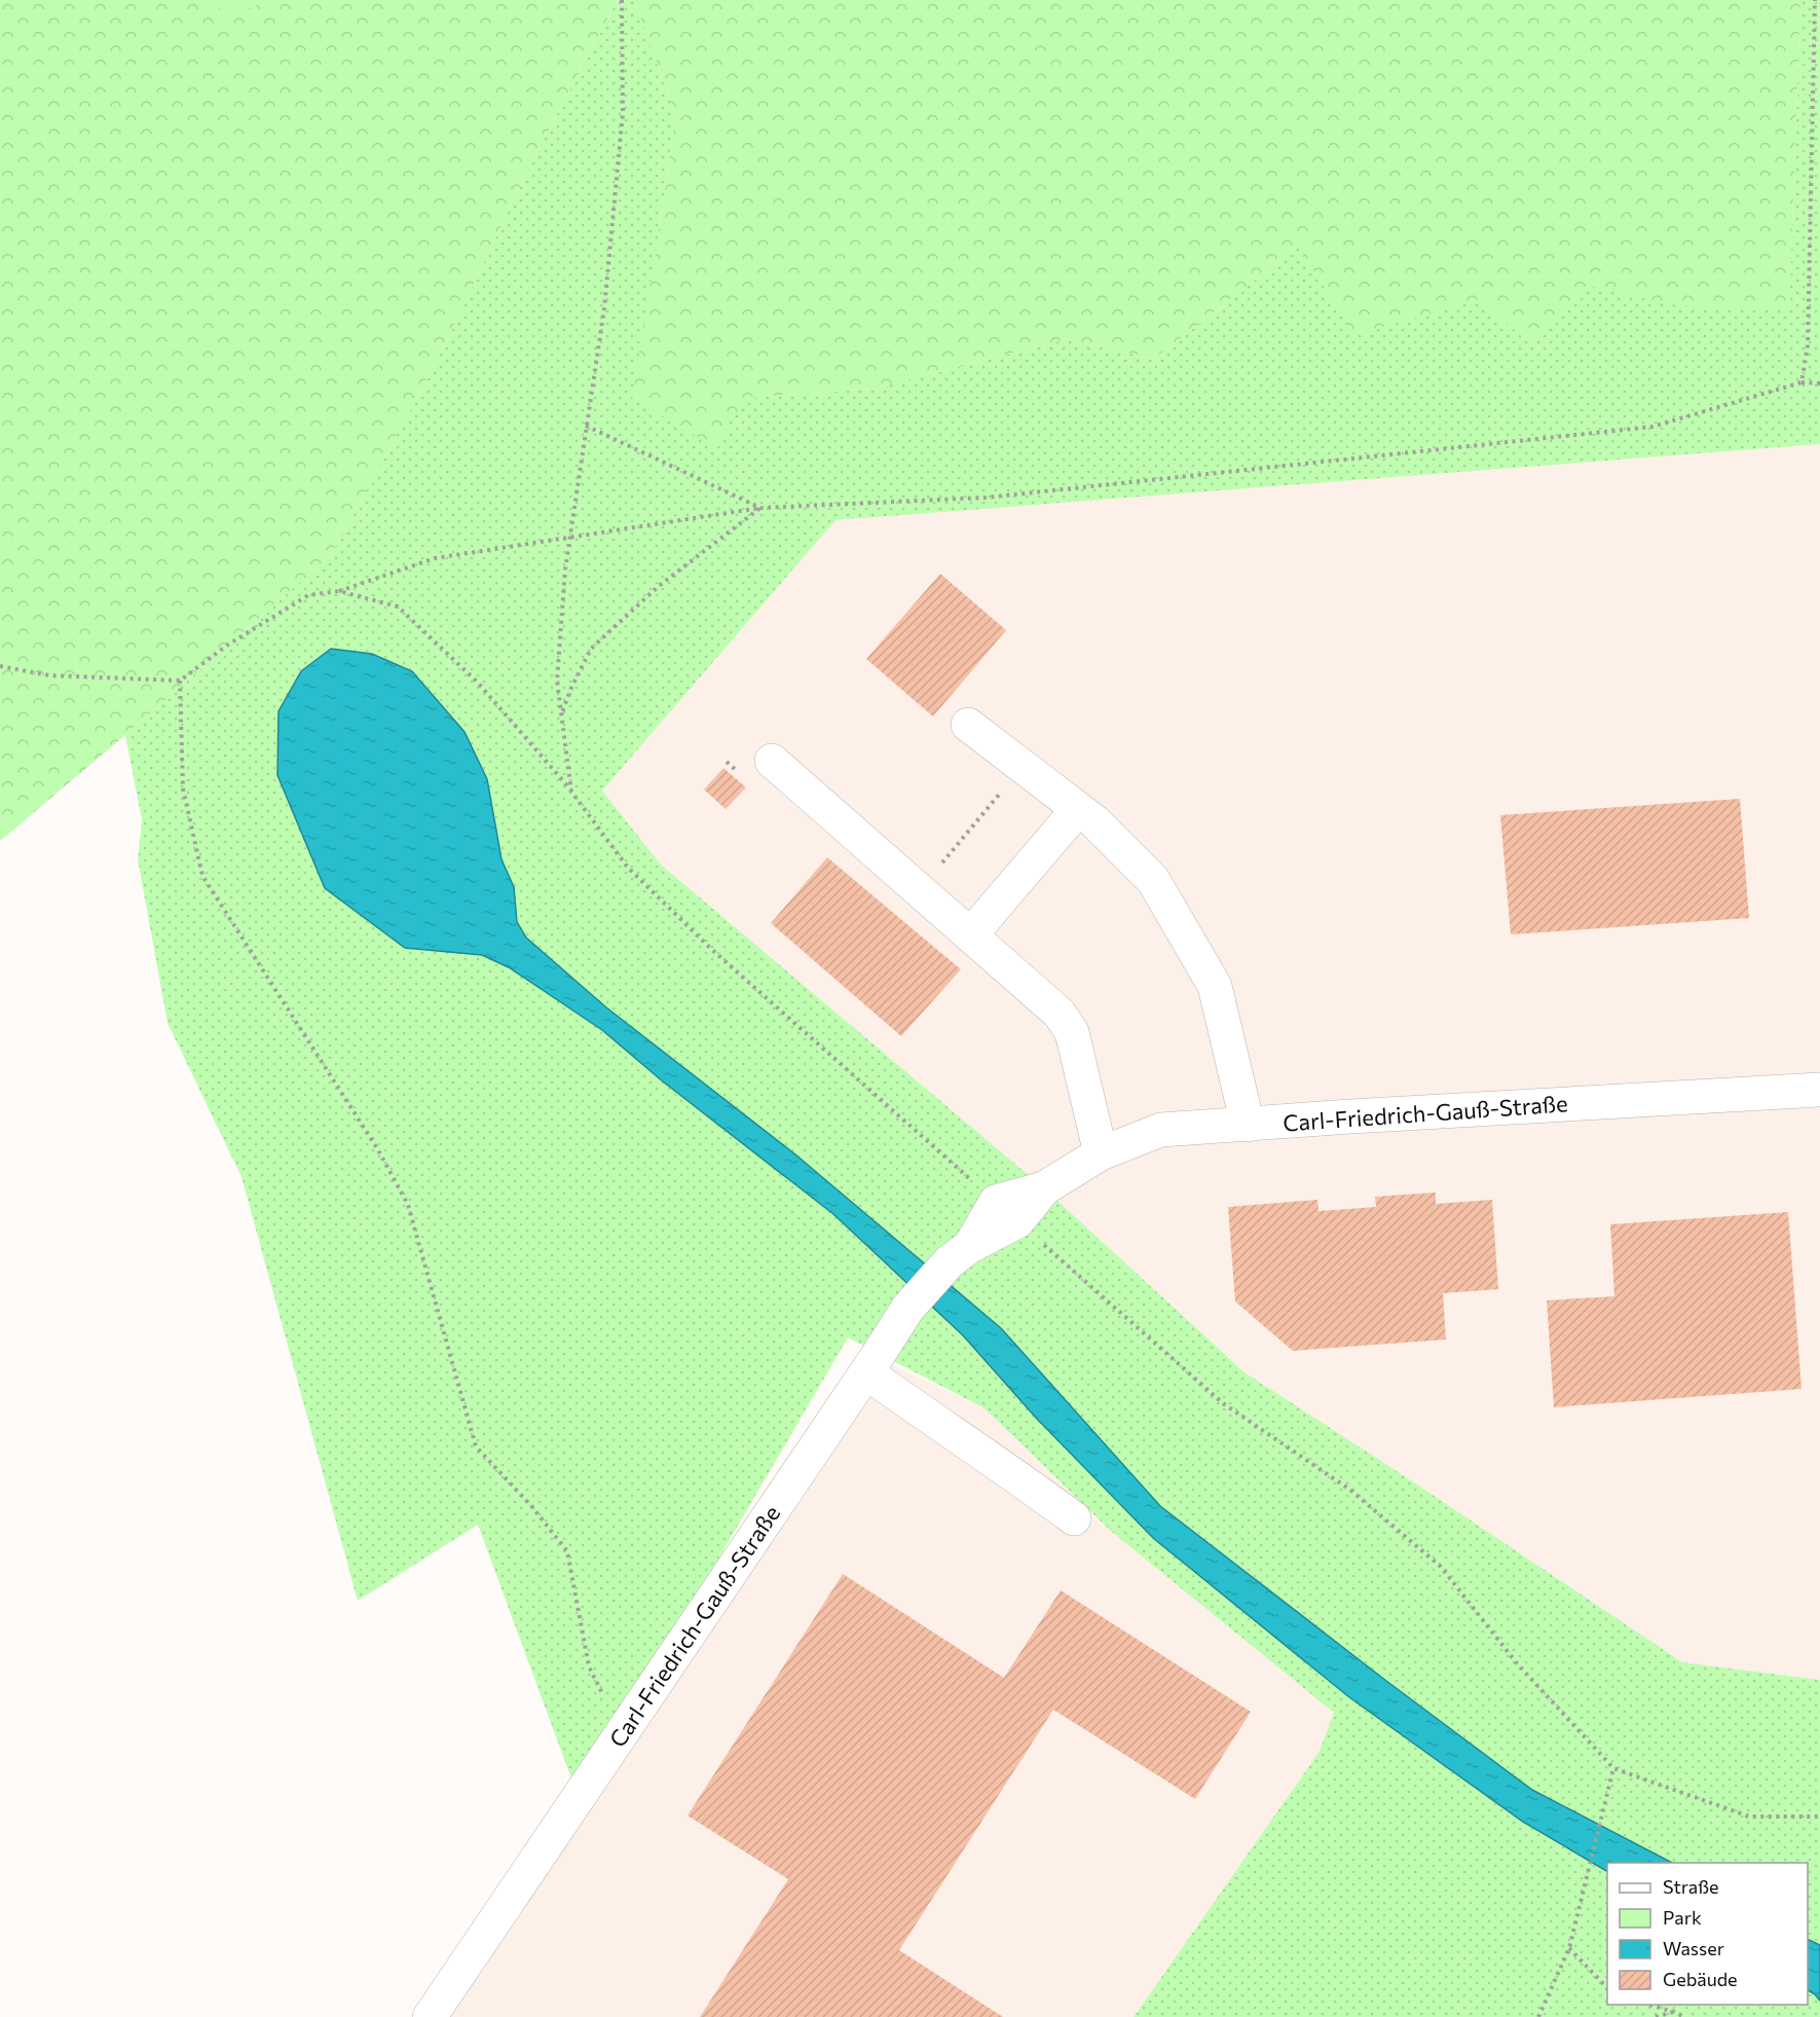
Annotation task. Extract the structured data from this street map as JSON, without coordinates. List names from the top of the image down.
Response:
{
  "streets": {
    "street": ["Carl-Friedrich-Gauß-Straße"]
  },
  "legend": [
    "Straße",
    "Park",
    "Wasser",
    "Gebäude"
  ]
}
